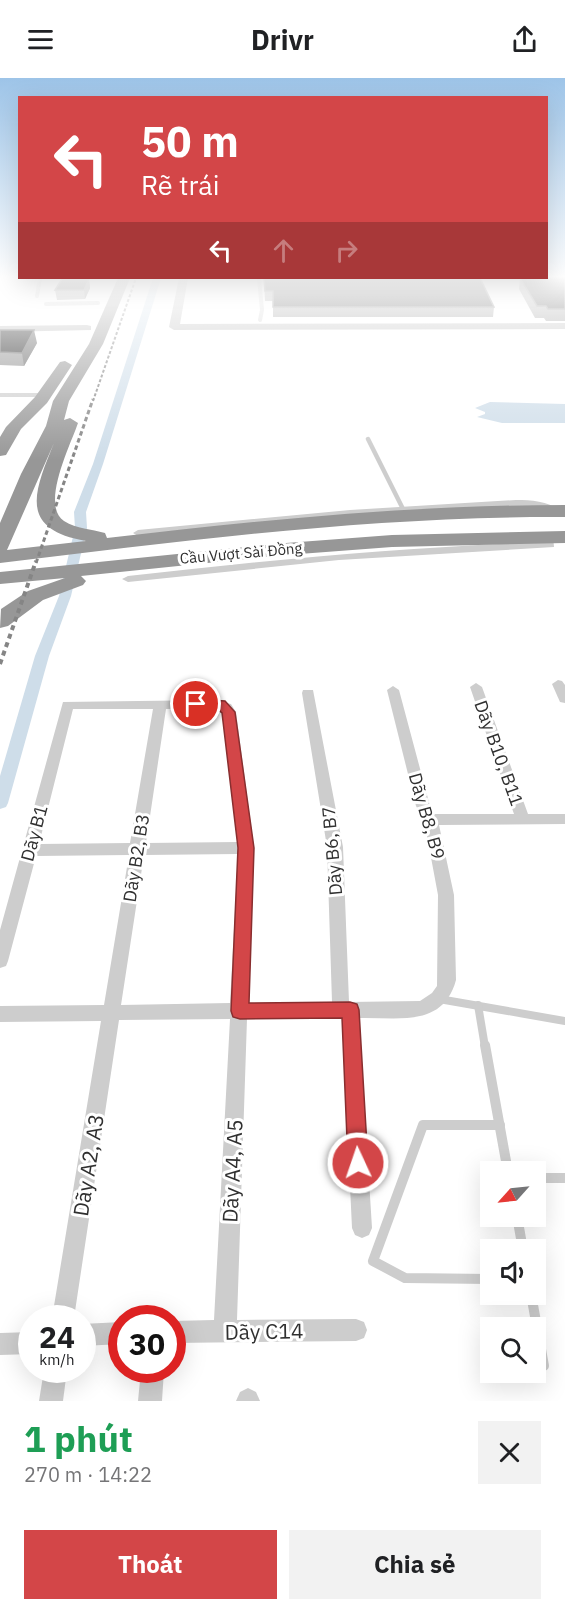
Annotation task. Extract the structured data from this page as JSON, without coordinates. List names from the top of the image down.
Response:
{
  "streets": {
    "highway": ["Cầu Vượt Sài Đồng"],
    "street": [
      "Dãy B10, B11",
      "Dãy B8, B9",
      "Dãy B1",
      "Dãy B6, B7",
      "Dãy B2, B3",
      "Dãy A2, A3",
      "Dãy A4, A5",
      "Dãy C14"
    ]
  },
  "crossings": [
    ["Dãy B1", "Dãy B2, B3"],
    ["Dãy B1", "Dãy A4, A5"],
    ["Dãy B2, B3", "Dãy A2, A3"],
    ["Dãy B2, B3", "Dãy A4, A5"],
    ["Dãy A4, A5", "Dãy C14"]
  ],
  "north": "bottom left",
  "page": {
    "header": "Drivr",
    "turn": ["50 m", "Rẽ trái"],
    "speed": "24 km/h",
    "limit": "30",
    "heading": ["1 phút", "270 m · 14:22"],
    "buttons": ["Thoát", "Chia sẻ"]
  }
}
